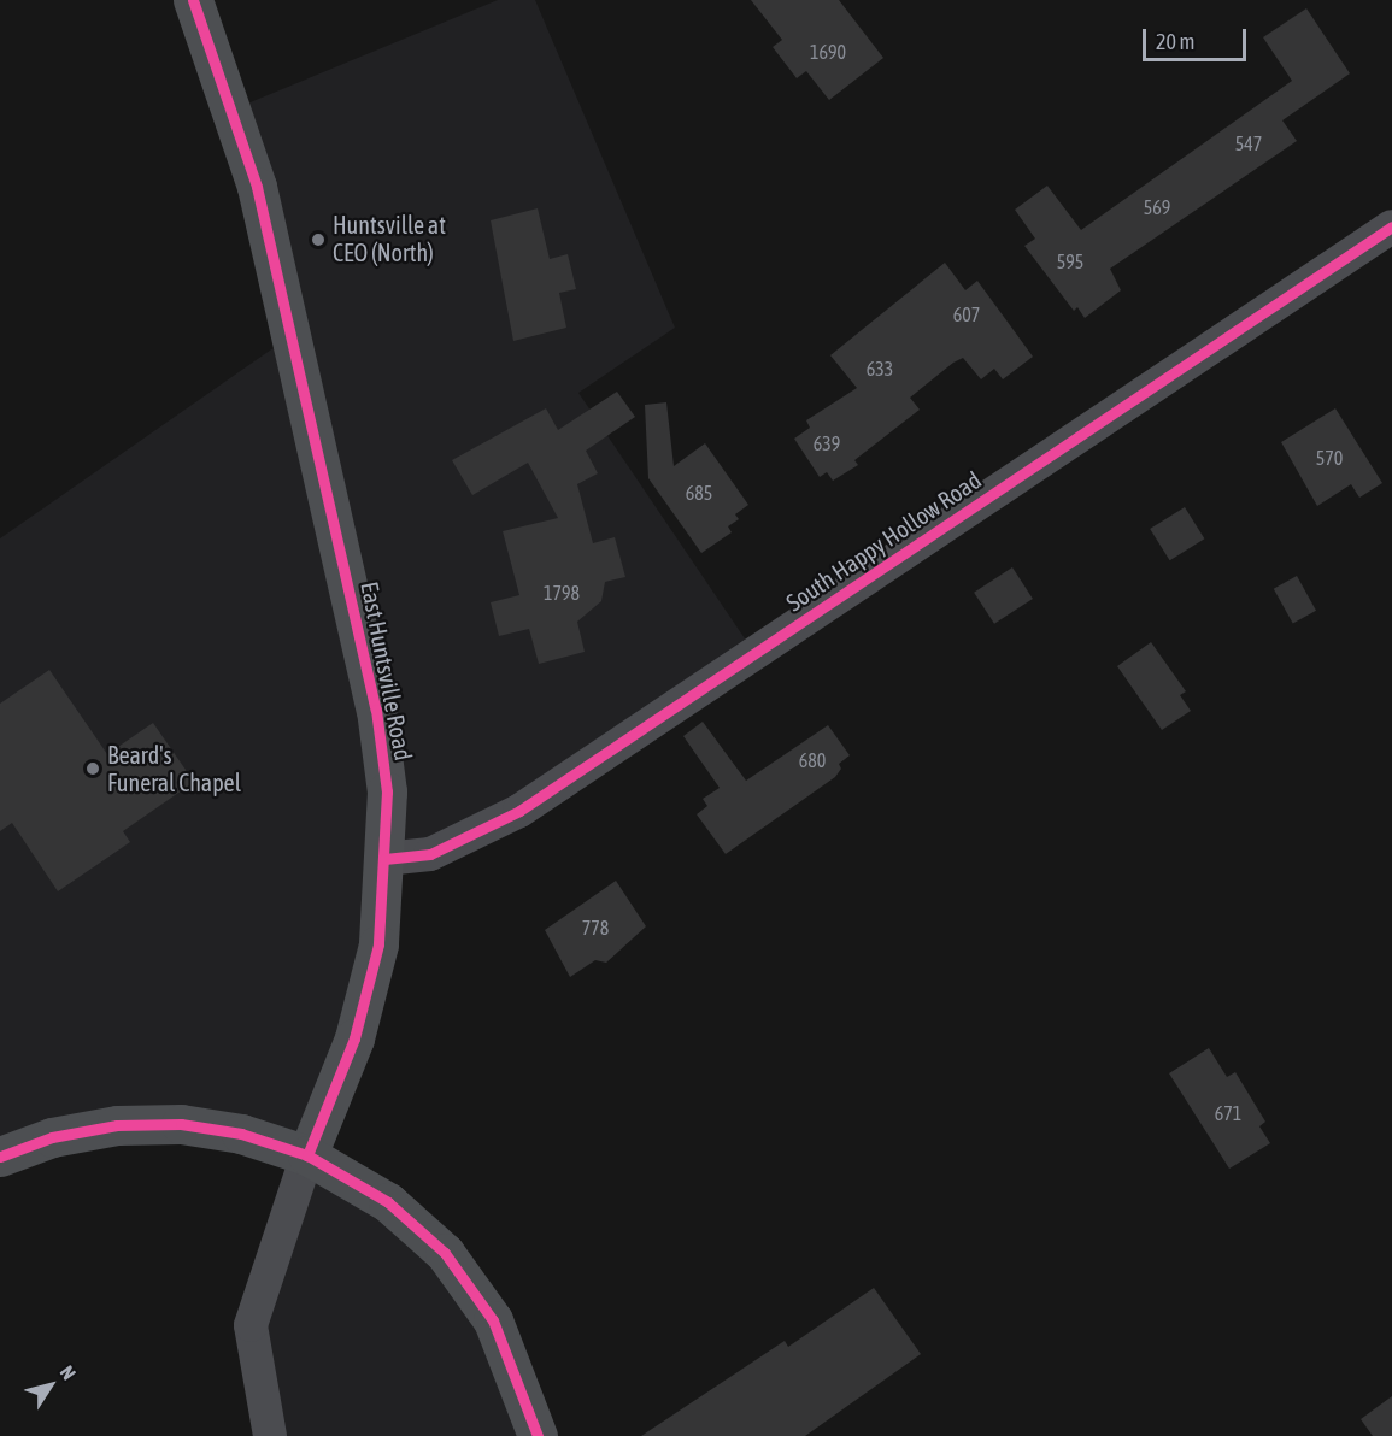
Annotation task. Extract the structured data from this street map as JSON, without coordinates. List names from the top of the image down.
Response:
{
  "streets": {
    "main road": ["East Huntsville Road"],
    "street": ["South Happy Hollow Road"]
  },
  "crossings": [
    ["South Happy Hollow Road", "East Huntsville Road"]
  ],
  "places": ["Huntsville at CEO (North)", "Beard's Funeral Chapel"],
  "house_numbers": [
    "1690",
    "547",
    "569",
    "595",
    "607",
    "633",
    "639",
    "570",
    "685",
    "1798",
    "680",
    "778",
    "671"
  ],
  "scale_bar": "20 m",
  "north": "top right"
}
